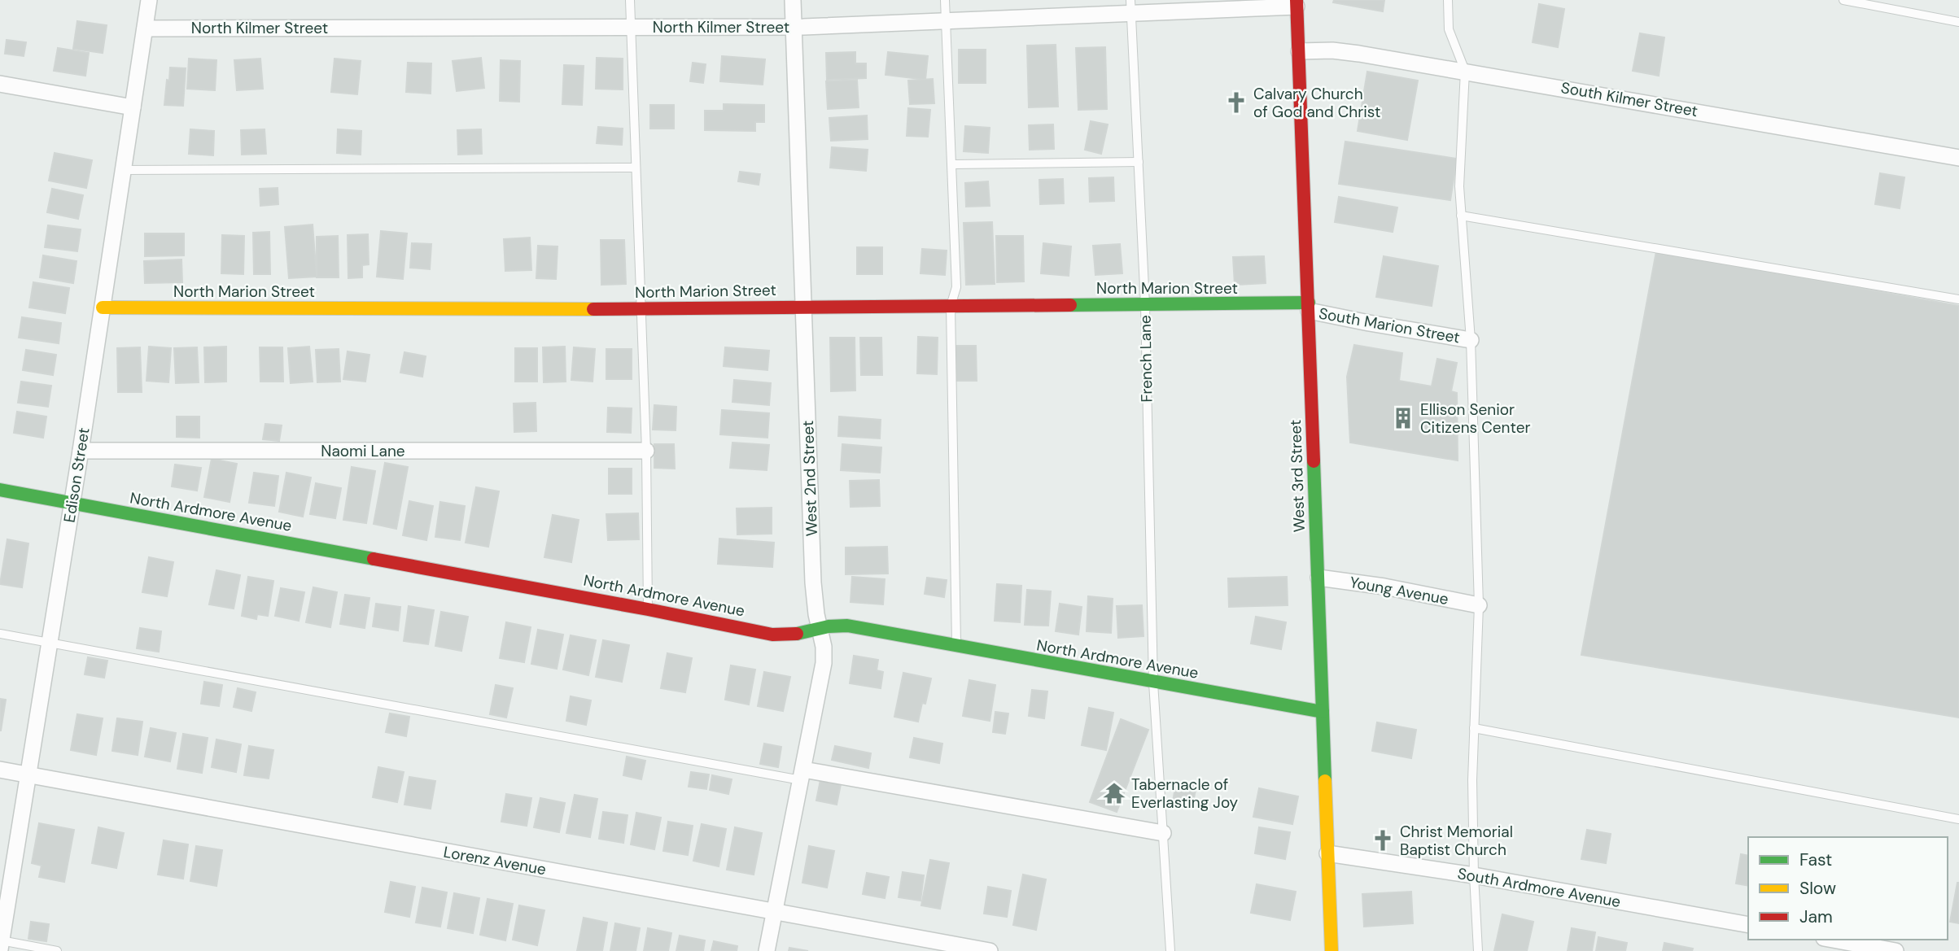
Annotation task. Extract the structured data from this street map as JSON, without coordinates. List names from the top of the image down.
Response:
{
  "streets": {
    "street": [
      "North Kilmer Street",
      "South Kilmer Street",
      "North Marion Street",
      "South Marion Street",
      "Naomi Lane",
      "Edison Street",
      "West 3rd Street",
      "West 2nd Street",
      "North Ardmore Avenue",
      "Young Avenue",
      "Lorenz Avenue",
      "South Ardmore Avenue"
    ],
    "lane": ["French Lane"]
  },
  "crossings": [
    ["North Kilmer Street", "French Lane"],
    ["North Kilmer Street", "Edison Street"],
    ["North Kilmer Street", "West 3rd Street"],
    ["North Kilmer Street", "West 2nd Street"],
    ["South Kilmer Street", "West 3rd Street"],
    ["North Marion Street", "South Marion Street"],
    ["North Marion Street", "French Lane"],
    ["North Marion Street", "Edison Street"],
    ["North Marion Street", "West 3rd Street"],
    ["North Marion Street", "West 2nd Street"],
    ["South Marion Street", "West 3rd Street"],
    ["French Lane", "North Ardmore Avenue"],
    ["Naomi Lane", "Edison Street"],
    ["Edison Street", "North Ardmore Avenue"],
    ["Edison Street", "Lorenz Avenue"],
    ["West 3rd Street", "North Ardmore Avenue"],
    ["West 3rd Street", "Young Avenue"],
    ["West 3rd Street", "South Ardmore Avenue"],
    ["West 2nd Street", "North Ardmore Avenue"],
    ["West 2nd Street", "Lorenz Avenue"]
  ],
  "places": {
    "church": ["Calvary Church of God and Christ", "Christ Memorial Baptist Church"],
    "building": ["Ellison Senior Citizens Center"],
    "temple": ["Tabernacle of Everlasting Joy"]
  },
  "legend": ["Fast", "Slow", "Jam"]
}
